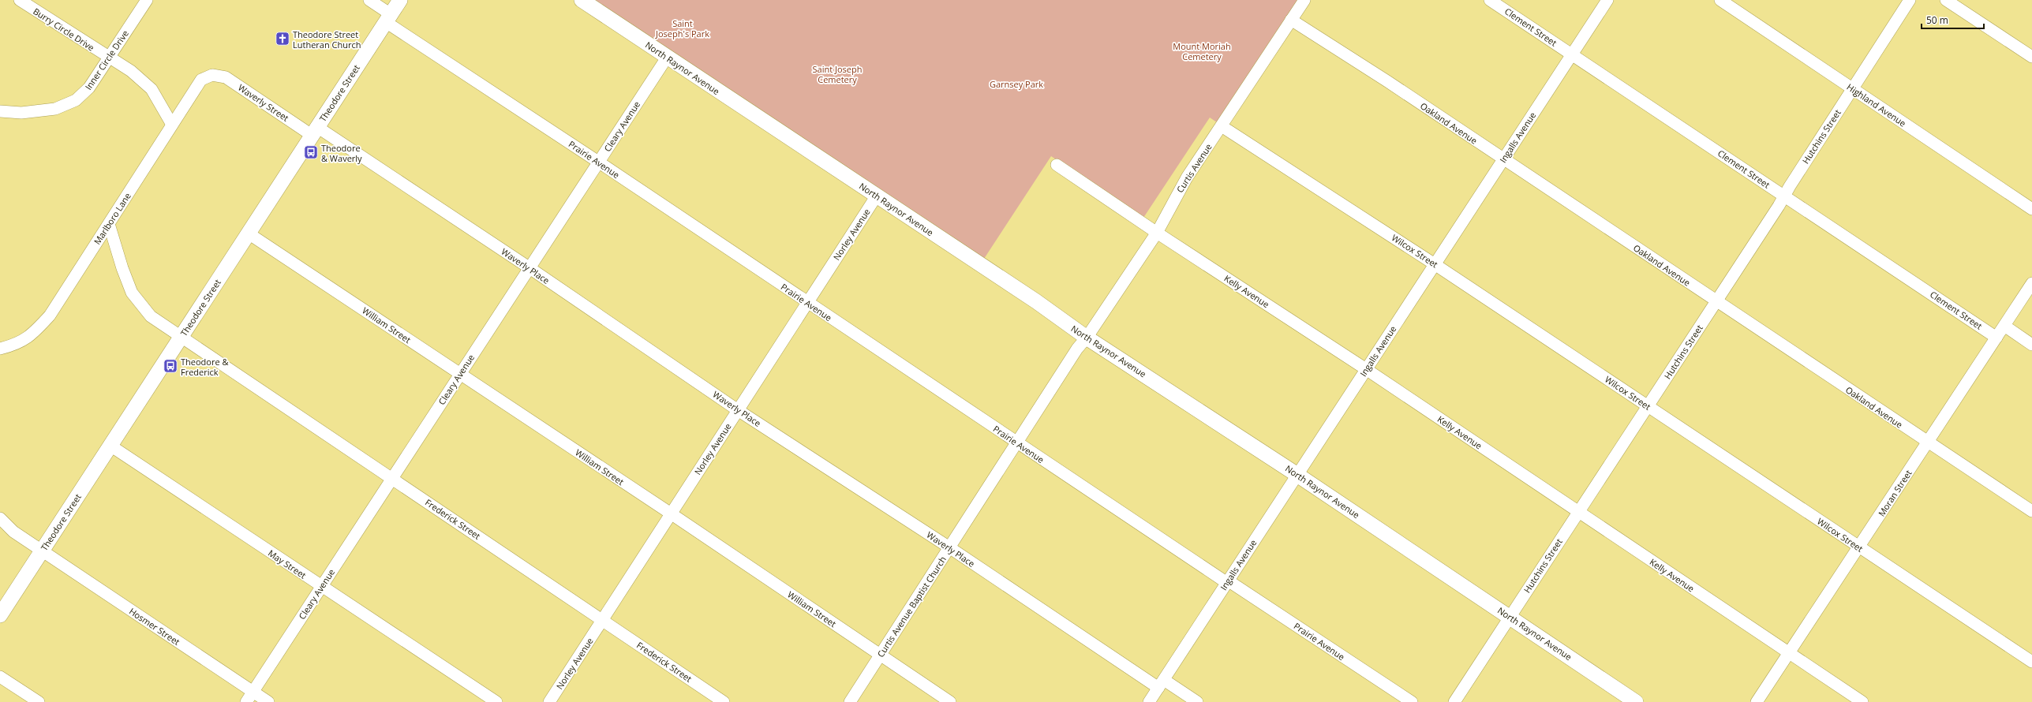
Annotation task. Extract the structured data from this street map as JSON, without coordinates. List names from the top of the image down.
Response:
{
  "streets": {
    "main road": ["North Raynor Avenue", "Theodore Street"],
    "street": [
      "Clement Street",
      "Burry Circle Drive",
      "Inner Circle Drive",
      "Waverly Street",
      "Highland Avenue",
      "Oakland Avenue",
      "Cleary Avenue",
      "Hutchins Street",
      "Ingalls Avenue",
      "Prairie Avenue",
      "Curtis Avenue",
      "Marlboro Lane",
      "Norley Avenue",
      "Wilcox Street",
      "Waverly Place",
      "Kelly Avenue",
      "William Street",
      "Moran Street",
      "Frederick Street",
      "May Street",
      "Curtis Avenue Baptist Church",
      "Hosmer Street"
    ]
  },
  "crossings": [
    ["Clement Street", "Hutchins Street"],
    ["Clement Street", "Ingalls Avenue"],
    ["Clement Street", "Moran Street"],
    ["Burry Circle Drive", "Inner Circle Drive"],
    ["Burry Circle Drive", "Marlboro Lane"],
    ["North Raynor Avenue", "Cleary Avenue"],
    ["North Raynor Avenue", "Hutchins Street"],
    ["North Raynor Avenue", "Ingalls Avenue"],
    ["North Raynor Avenue", "Curtis Avenue"],
    ["North Raynor Avenue", "Norley Avenue"],
    ["North Raynor Avenue", "Curtis Avenue Baptist Church"],
    ["Theodore Street", "Waverly Street"],
    ["Theodore Street", "Prairie Avenue"],
    ["Theodore Street", "Waverly Place"],
    ["Theodore Street", "William Street"],
    ["Theodore Street", "Frederick Street"],
    ["Theodore Street", "May Street"],
    ["Theodore Street", "Hosmer Street"],
    ["Waverly Street", "Marlboro Lane"],
    ["Waverly Street", "Waverly Place"],
    ["Highland Avenue", "Hutchins Street"],
    ["Oakland Avenue", "Hutchins Street"],
    ["Oakland Avenue", "Ingalls Avenue"],
    ["Oakland Avenue", "Curtis Avenue"],
    ["Oakland Avenue", "Moran Street"],
    ["Cleary Avenue", "Prairie Avenue"],
    ["Cleary Avenue", "Waverly Place"],
    ["Cleary Avenue", "William Street"],
    ["Cleary Avenue", "Frederick Street"],
    ["Cleary Avenue", "May Street"],
    ["Cleary Avenue", "Hosmer Street"],
    ["Hutchins Street", "Wilcox Street"],
    ["Hutchins Street", "Kelly Avenue"],
    ["Ingalls Avenue", "Prairie Avenue"],
    ["Ingalls Avenue", "Wilcox Street"],
    ["Ingalls Avenue", "Waverly Place"],
    ["Ingalls Avenue", "Kelly Avenue"],
    ["Prairie Avenue", "Norley Avenue"],
    ["Prairie Avenue", "Curtis Avenue Baptist Church"],
    ["Curtis Avenue", "Wilcox Street"],
    ["Curtis Avenue", "Kelly Avenue"],
    ["Curtis Avenue", "Curtis Avenue Baptist Church"],
    ["Marlboro Lane", "Frederick Street"],
    ["Norley Avenue", "Waverly Place"],
    ["Norley Avenue", "William Street"],
    ["Norley Avenue", "Frederick Street"],
    ["Wilcox Street", "Moran Street"],
    ["Waverly Place", "Curtis Avenue Baptist Church"],
    ["Kelly Avenue", "Moran Street"],
    ["William Street", "Curtis Avenue Baptist Church"]
  ],
  "parks": [
    "Saint Joseph's Park",
    "Mount Moriah Cemetery",
    "Saint Joseph Cemetery",
    "Garnsey Park"
  ],
  "places": {
    "church": ["Theodore Street Lutheran Church"],
    "bus stop": ["Theodore & Waverly", "Theodore & Frederick"]
  },
  "scale_bar": "50 m"
}
